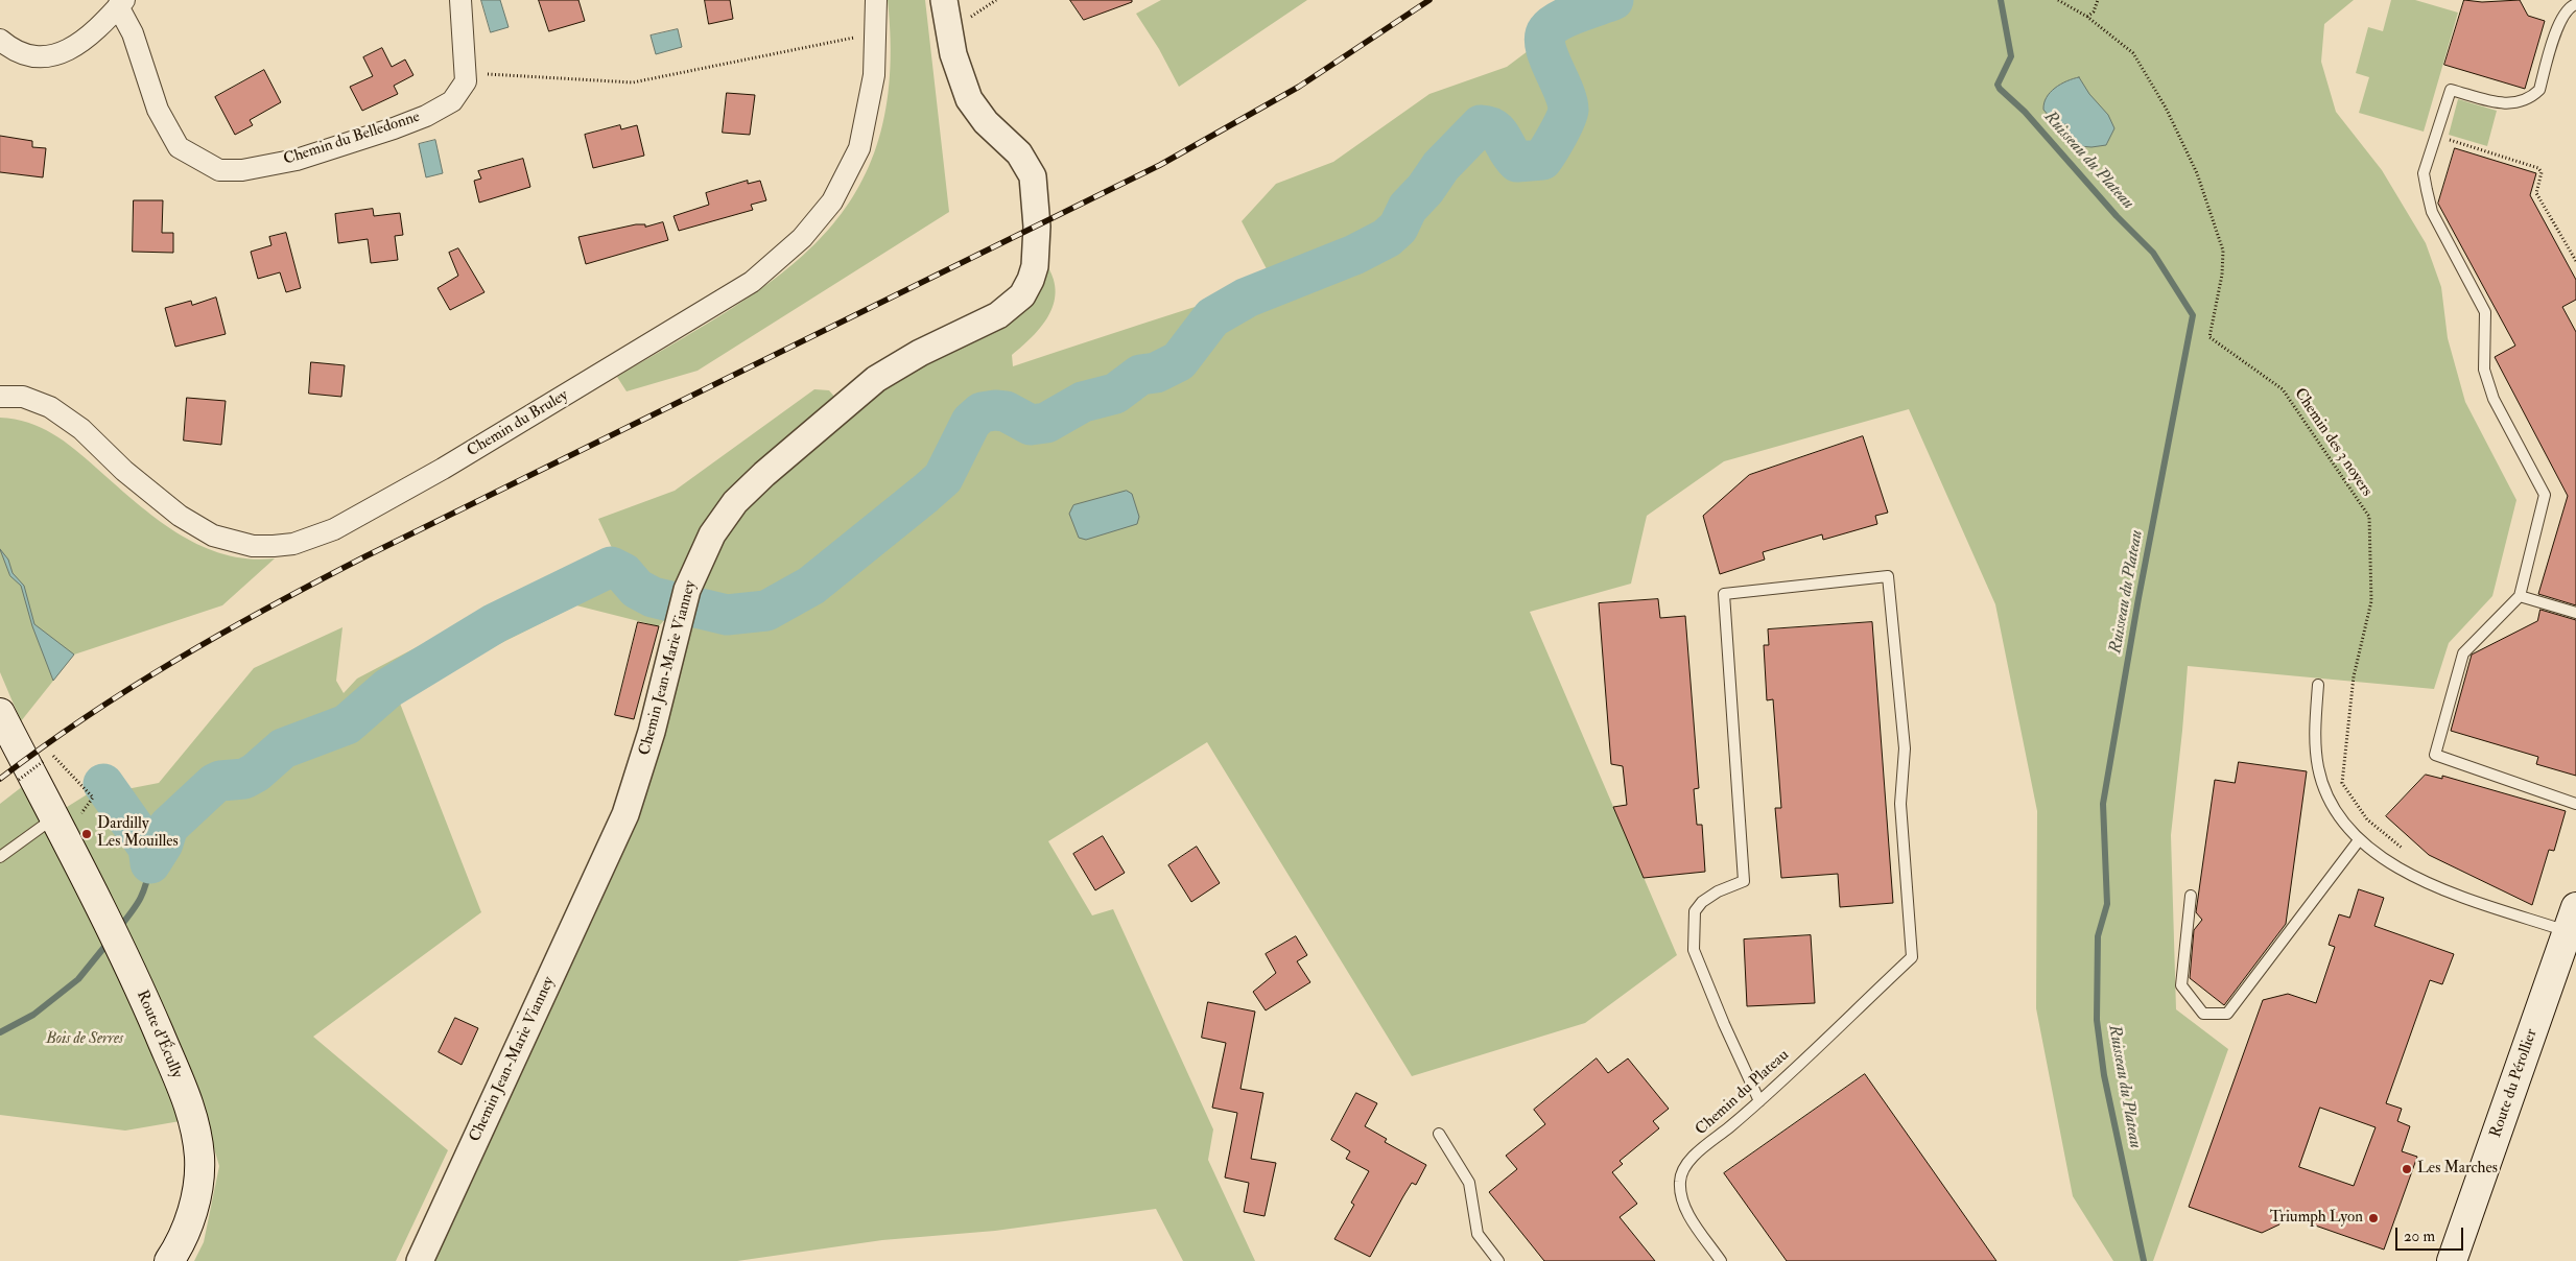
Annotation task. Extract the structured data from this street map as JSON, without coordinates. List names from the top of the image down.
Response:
{
  "streets": {
    "main road": ["Route d'Écully", "Route du Pérollier"],
    "street": ["Chemin du Belledonne", "Chemin du Bruley", "Chemin Jean-Marie Vianney"],
    "lane": ["Chemin du Plateau"],
    "path": ["Chemin des 3 noyers"]
  },
  "water": ["Ruisseau du Plateau"],
  "parks": ["Bois de Serres"],
  "places": ["Dardilly Les Mouilles", "Les Marches", "Triumph Lyon"],
  "scale_bar": "20 m"
}
